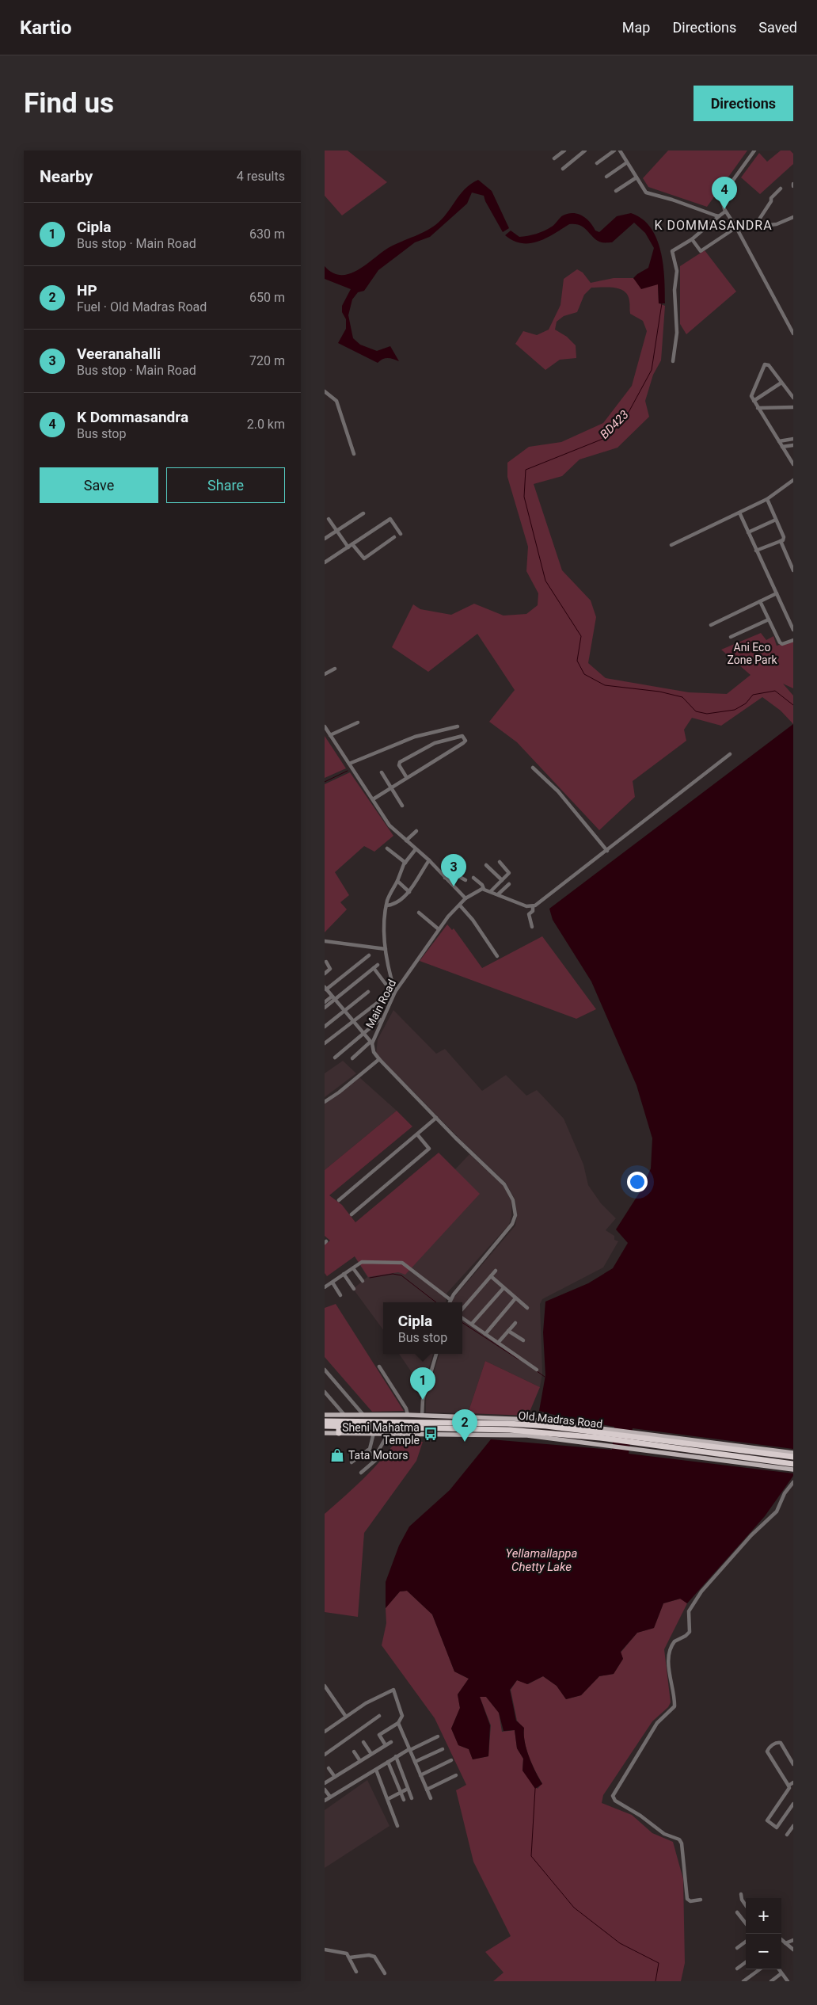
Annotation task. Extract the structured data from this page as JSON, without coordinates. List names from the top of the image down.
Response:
{
  "streets": {
    "highway": ["Old Madras Road"],
    "street": ["Main Road"]
  },
  "districts": ["K DOMMASANDRA"],
  "water": ["BD423", "Yellamallappa Chetty Lake"],
  "parks": ["Ani Eco Zone Park"],
  "places": {
    "bus stop": ["Sheni Mahatma Temple"],
    "shop": ["Tata Motors"]
  },
  "page": {
    "header": "Kartio",
    "nav": ["Map", "Directions", "Saved"],
    "buttons": [
      "Directions",
      ["Save", "Share"]
    ],
    "title": "Find us",
    "heading": ["Nearby", "4 results"],
    "pins": [
      "4",
      "3",
      "1",
      "2"
    ],
    "list": [
      {
        "mark": "1",
        "name": "Cipla",
        "note": "Bus stop · Main Road",
        "value": "630 m"
      },
      {
        "mark": "2",
        "name": "HP",
        "note": "Fuel · Old Madras Road",
        "value": "650 m"
      },
      {
        "mark": "3",
        "name": "Veeranahalli",
        "note": "Bus stop · Main Road",
        "value": "720 m"
      },
      {
        "mark": "4",
        "name": "K Dommasandra",
        "note": "Bus stop",
        "value": "2.0 km"
      }
    ],
    "popup": ["Cipla", "Bus stop"],
    "map_buttons": ["+", "−"]
  }
}
